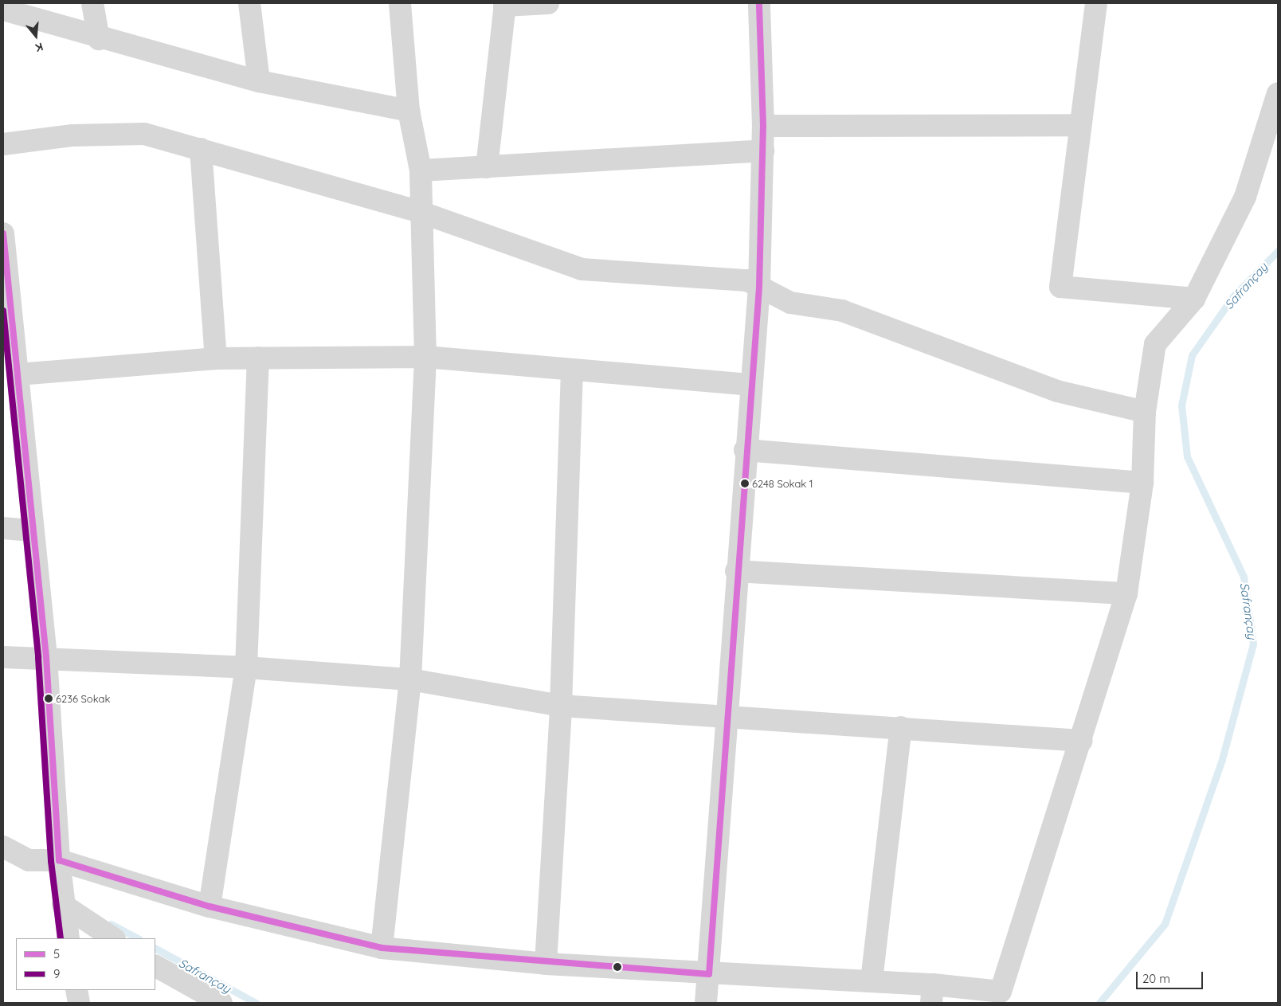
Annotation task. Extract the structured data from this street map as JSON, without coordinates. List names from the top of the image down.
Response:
{
  "water": ["Safrançay"],
  "places": ["6248 Sokak 1", "6236 Sokak"],
  "lines": ["transit line 5", "transit line 9"],
  "legend": ["5", "9"],
  "scale_bar": "20 m",
  "north": "bottom"
}
